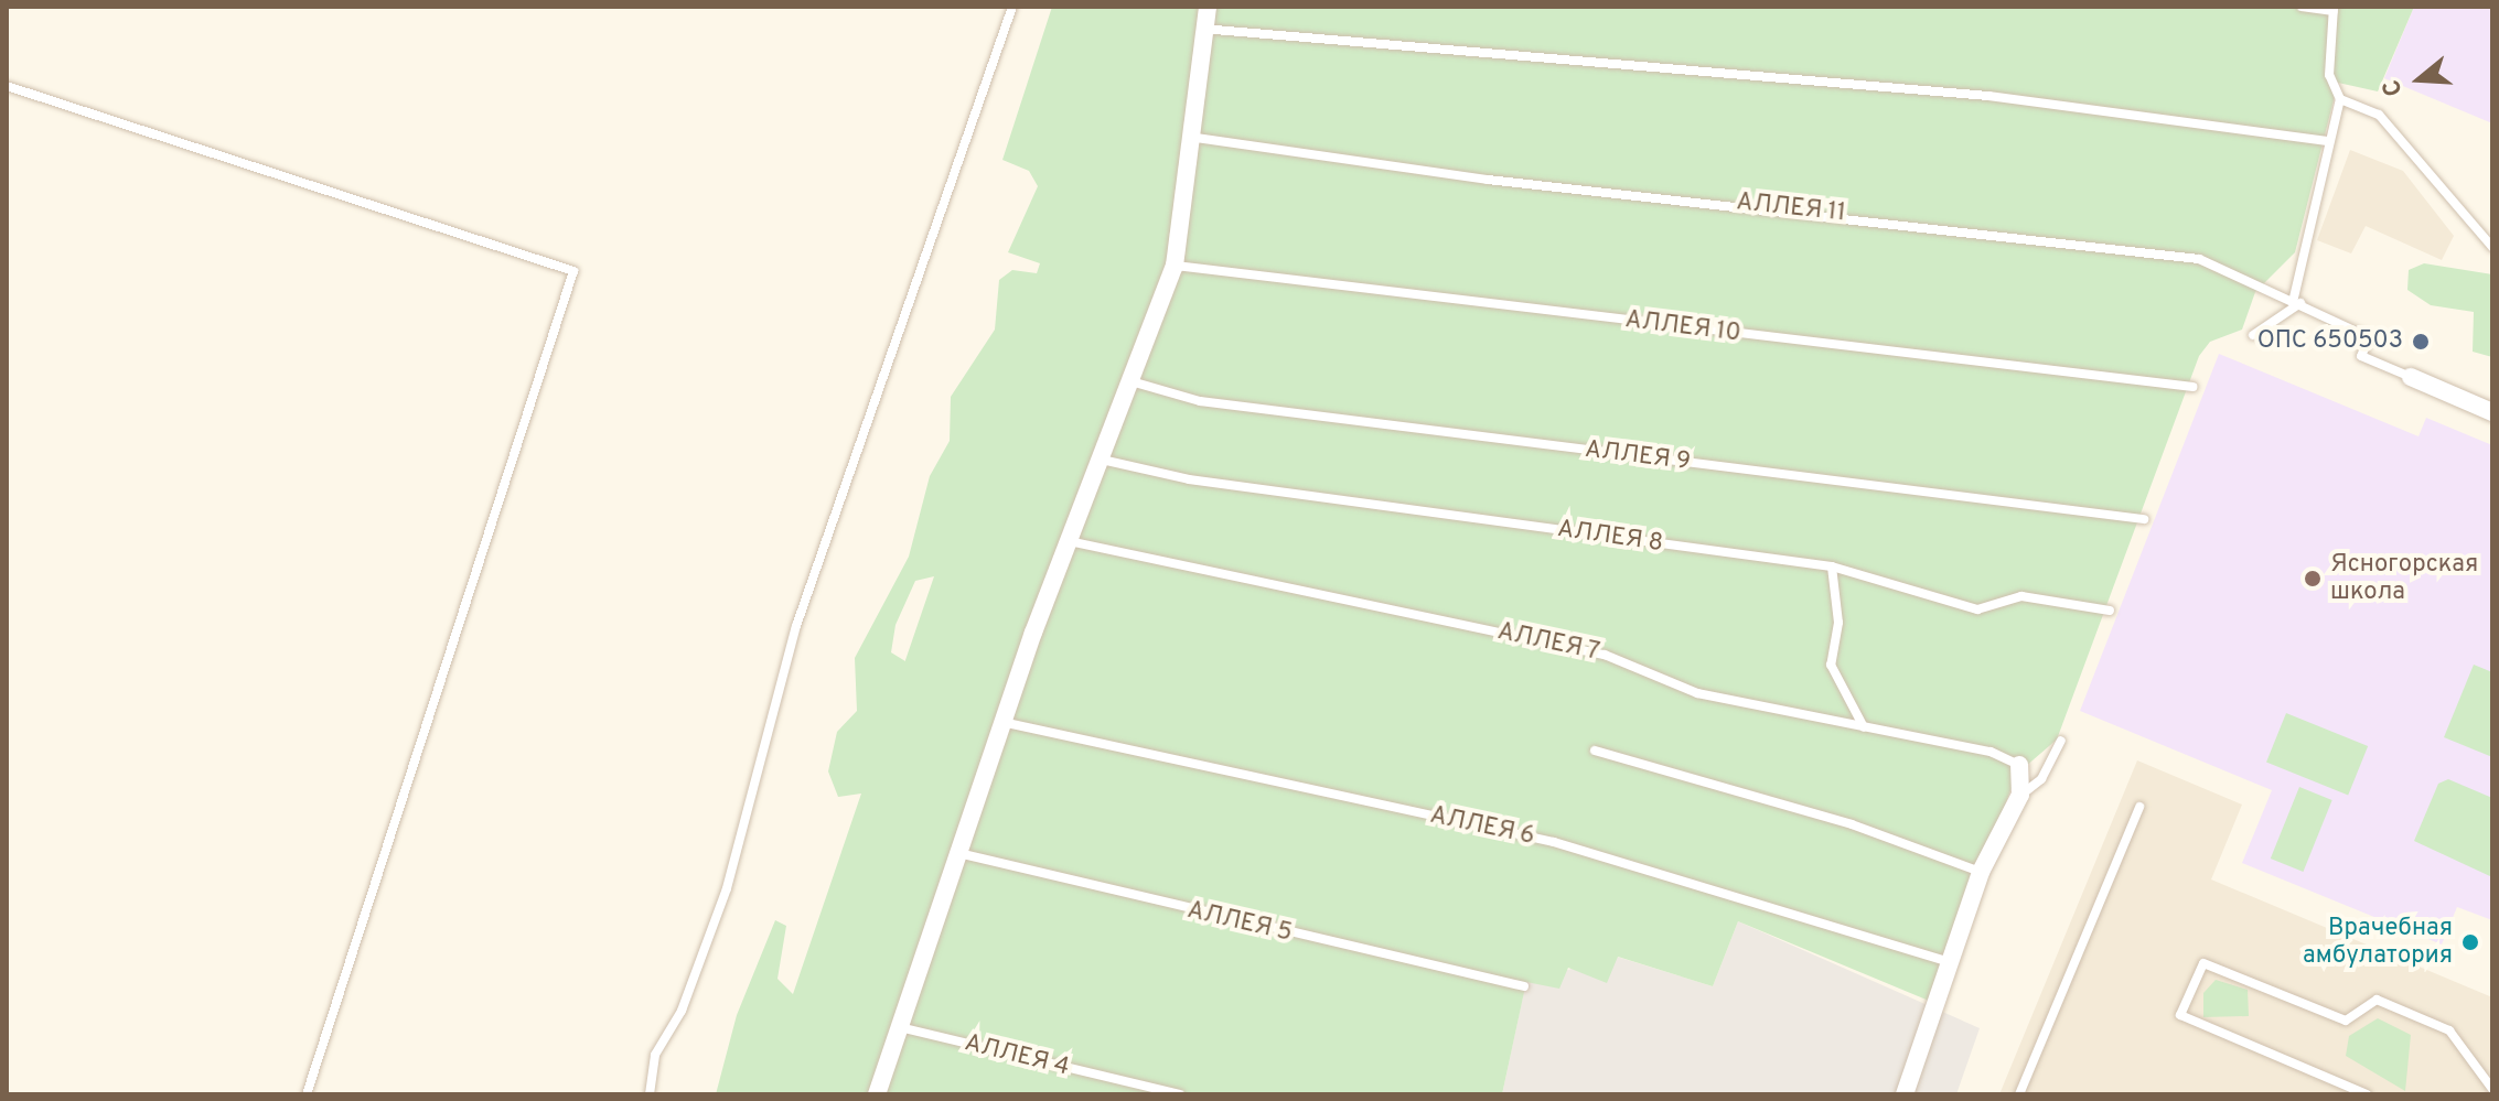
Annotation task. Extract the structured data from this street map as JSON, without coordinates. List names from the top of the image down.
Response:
{
  "streets": {
    "lane": [
      "АЛЛЕЯ 11",
      "АЛЛЕЯ 10",
      "АЛЛЕЯ 9",
      "АЛЛЕЯ 8",
      "АЛЛЕЯ 7",
      "АЛЛЕЯ 6",
      "АЛЛЕЯ 5",
      "АЛЛЕЯ 4"
    ]
  },
  "places": ["ОПС 650503", "Ясногорская школа", "Врачебная амбулатория"],
  "north": "left"
}
